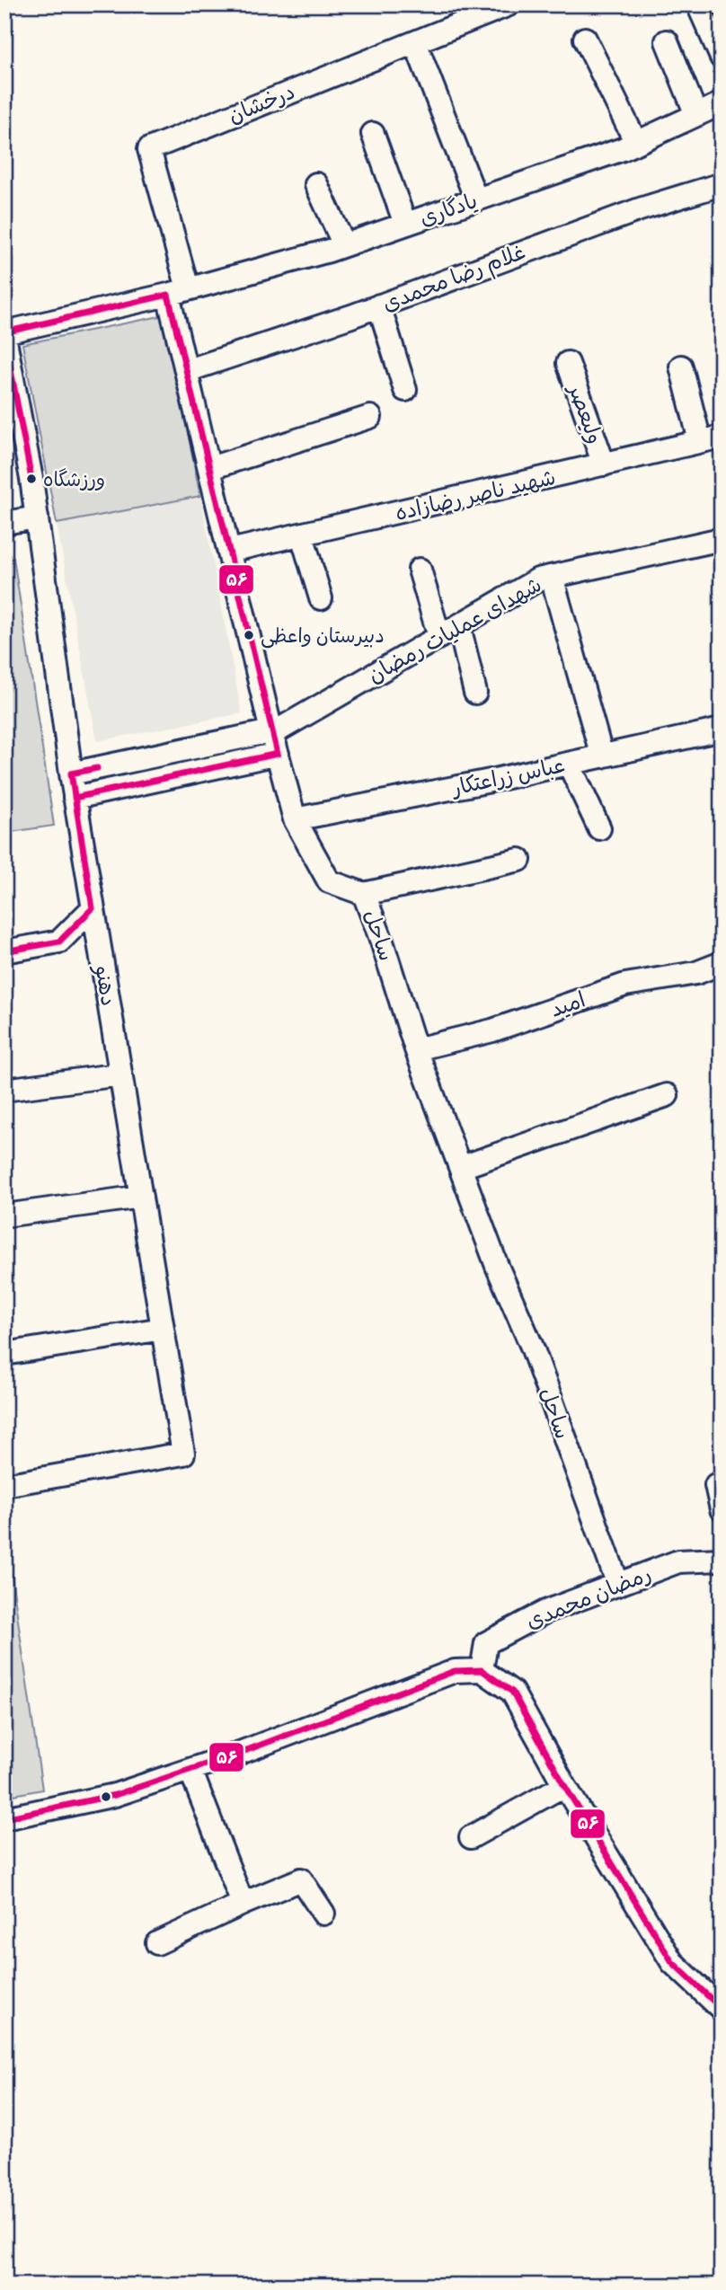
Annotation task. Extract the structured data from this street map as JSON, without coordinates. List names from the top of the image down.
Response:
{
  "streets": {
    "street": [
      "درخشان",
      "یادگاری",
      "غلام رضا محمدی",
      "ولیعصر",
      "شهید ناصر رضازاده",
      "شهدای عملیات رمضان",
      "عباس زراعتکار",
      "ساحل",
      "دهنو",
      "امید",
      "رمضان محمدی"
    ]
  },
  "crossings": [
    ["درخشان", "یادگاری"],
    ["درخشان", "ساحل"],
    ["درخشان", "دهنو"],
    ["یادگاری", "ساحل"],
    ["یادگاری", "دهنو"],
    ["غلام رضا محمدی", "ساحل"],
    ["ولیعصر", "شهید ناصر رضازاده"],
    ["شهید ناصر رضازاده", "ساحل"],
    ["شهدای عملیات رمضان", "ساحل"],
    ["شهدای عملیات رمضان", "دهنو"],
    ["عباس زراعتکار", "ساحل"],
    ["ساحل", "دهنو"],
    ["ساحل", "امید"],
    ["ساحل", "رمضان محمدی"]
  ],
  "places": ["ورزشگاه", "دبیرستان واعظی"],
  "lines": ["transit line ۵۶"]
}
